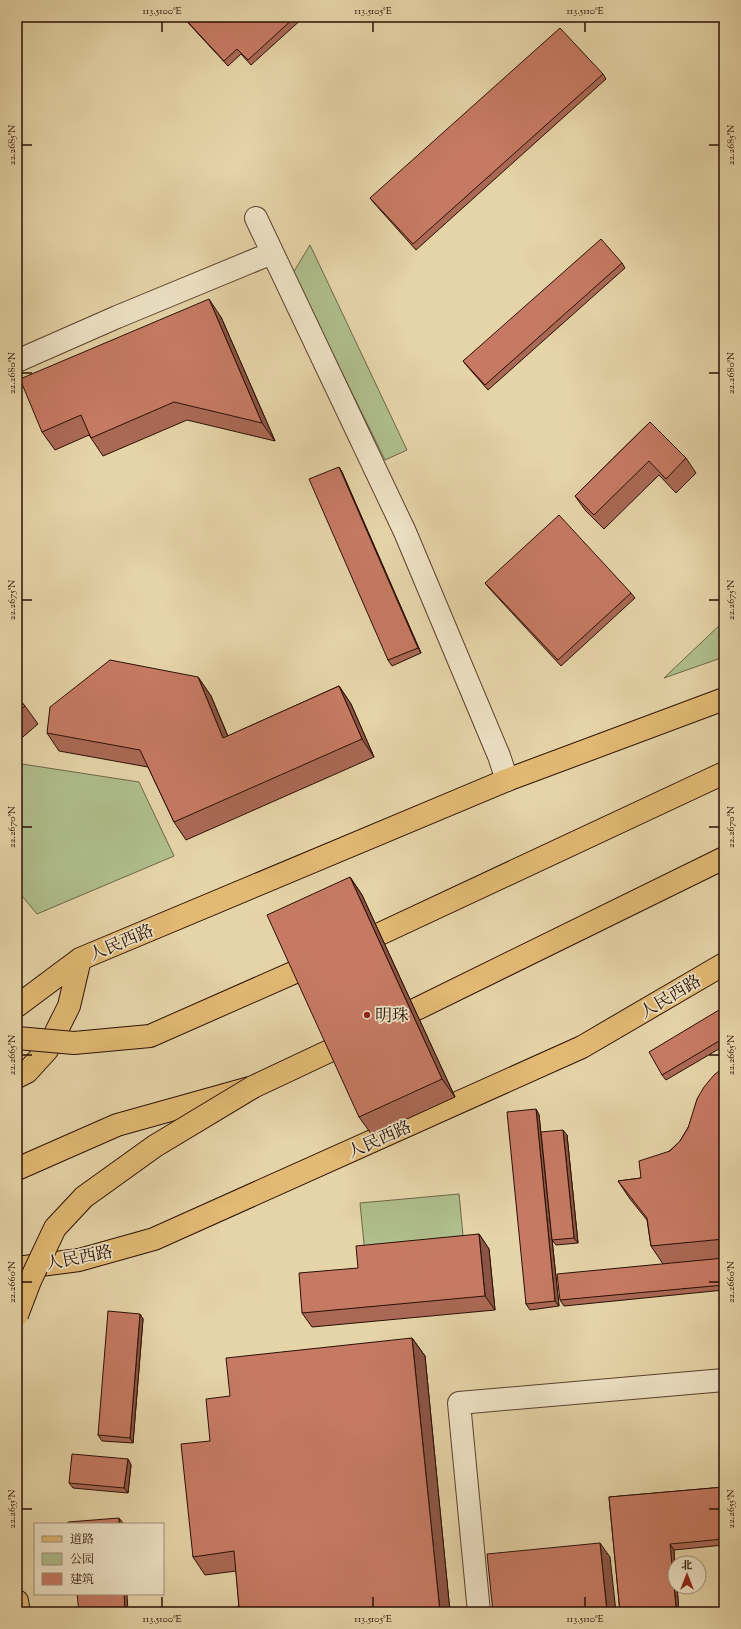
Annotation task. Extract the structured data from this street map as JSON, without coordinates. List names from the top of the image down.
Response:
{
  "streets": {
    "main road": ["人民西路"]
  },
  "places": ["明珠"],
  "legend": ["道路", "公园", "建筑"],
  "north": "top",
  "coordinates": [
    "113.5100°E",
    "113.5105°E",
    "113.5110°E",
    "22.2685°N",
    "22.2680°N",
    "22.2675°N",
    "22.2670°N",
    "22.2665°N",
    "22.2660°N",
    "22.2655°N"
  ]
}
